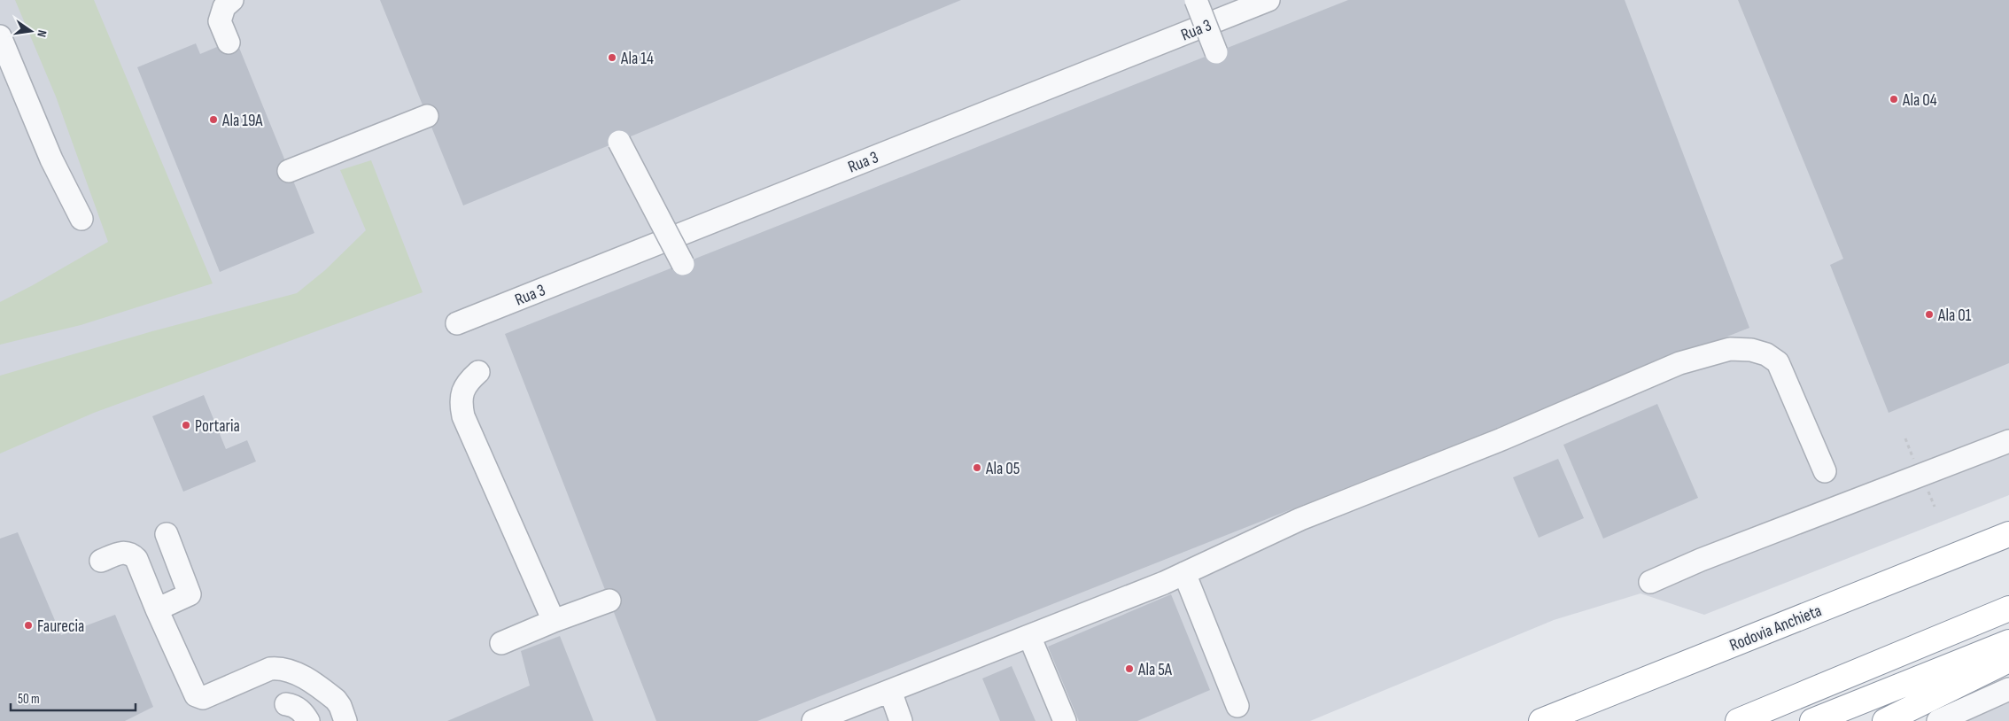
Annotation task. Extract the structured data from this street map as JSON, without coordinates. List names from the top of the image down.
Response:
{
  "streets": {
    "highway": ["Rodovia Anchieta"],
    "lane": ["Rua 3"]
  },
  "places": [
    "Ala 14",
    "Ala 04",
    "Ala 19A",
    "Ala 01",
    "Portaria",
    "Ala 05",
    "Faurecia",
    "Ala 5A"
  ],
  "scale_bar": "50 m",
  "north": "right"
}
